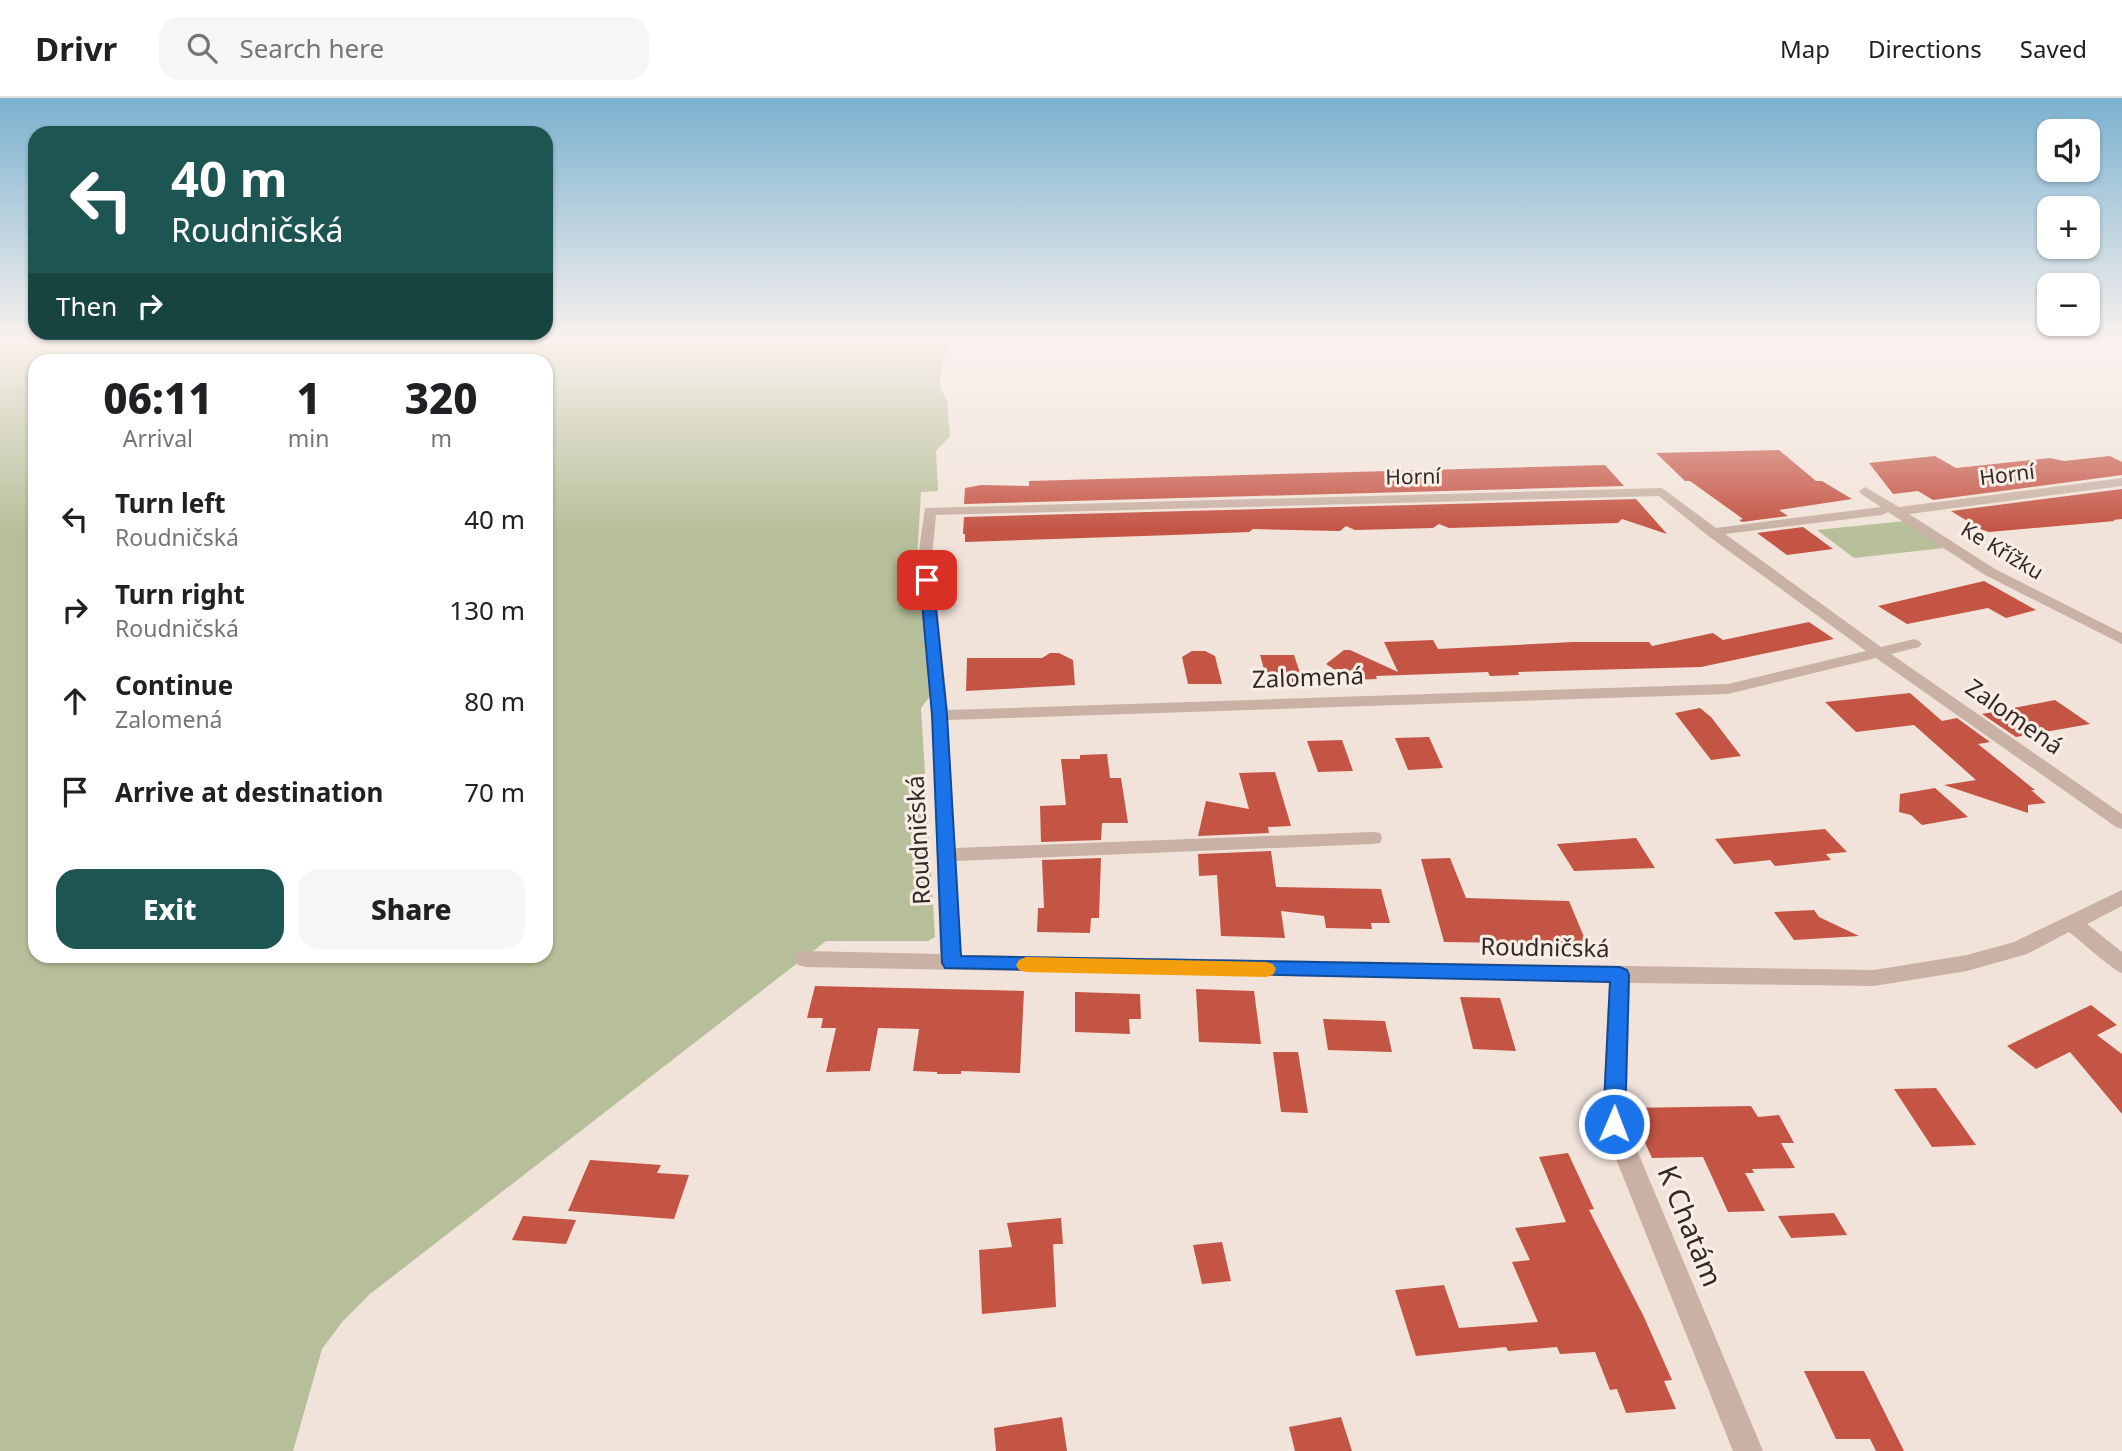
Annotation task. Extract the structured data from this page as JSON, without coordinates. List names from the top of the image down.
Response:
{
  "streets": {
    "street": [
      "Horní",
      "Ke Křížku",
      "Zalomená",
      "Roudničská",
      "K Chatám"
    ]
  },
  "crossings": [
    ["Horní", "Ke Křížku"],
    ["Horní", "Zalomená"],
    ["Horní", "Roudničská"],
    ["Zalomená", "Roudničská"],
    ["Roudničská", "K Chatám"]
  ],
  "page": {
    "header": "Drivr",
    "search": "Search here",
    "nav": ["Map", "Directions", "Saved"],
    "map_buttons": ["+", "−"],
    "turn": ["40 m", "Roudničská"],
    "then": "Then",
    "eta": [
      "06:11",
      "Arrival",
      "1",
      "min",
      "320",
      "m"
    ],
    "list": [
      {
        "name": "Turn left",
        "note": "Roudničská",
        "value": "40 m"
      },
      {
        "name": "Turn right",
        "note": "Roudničská",
        "value": "130 m"
      },
      {
        "name": "Continue",
        "note": "Zalomená",
        "value": "80 m"
      },
      {
        "name": "Arrive at destination",
        "value": "70 m"
      }
    ],
    "buttons": ["Exit", "Share"]
  }
}
